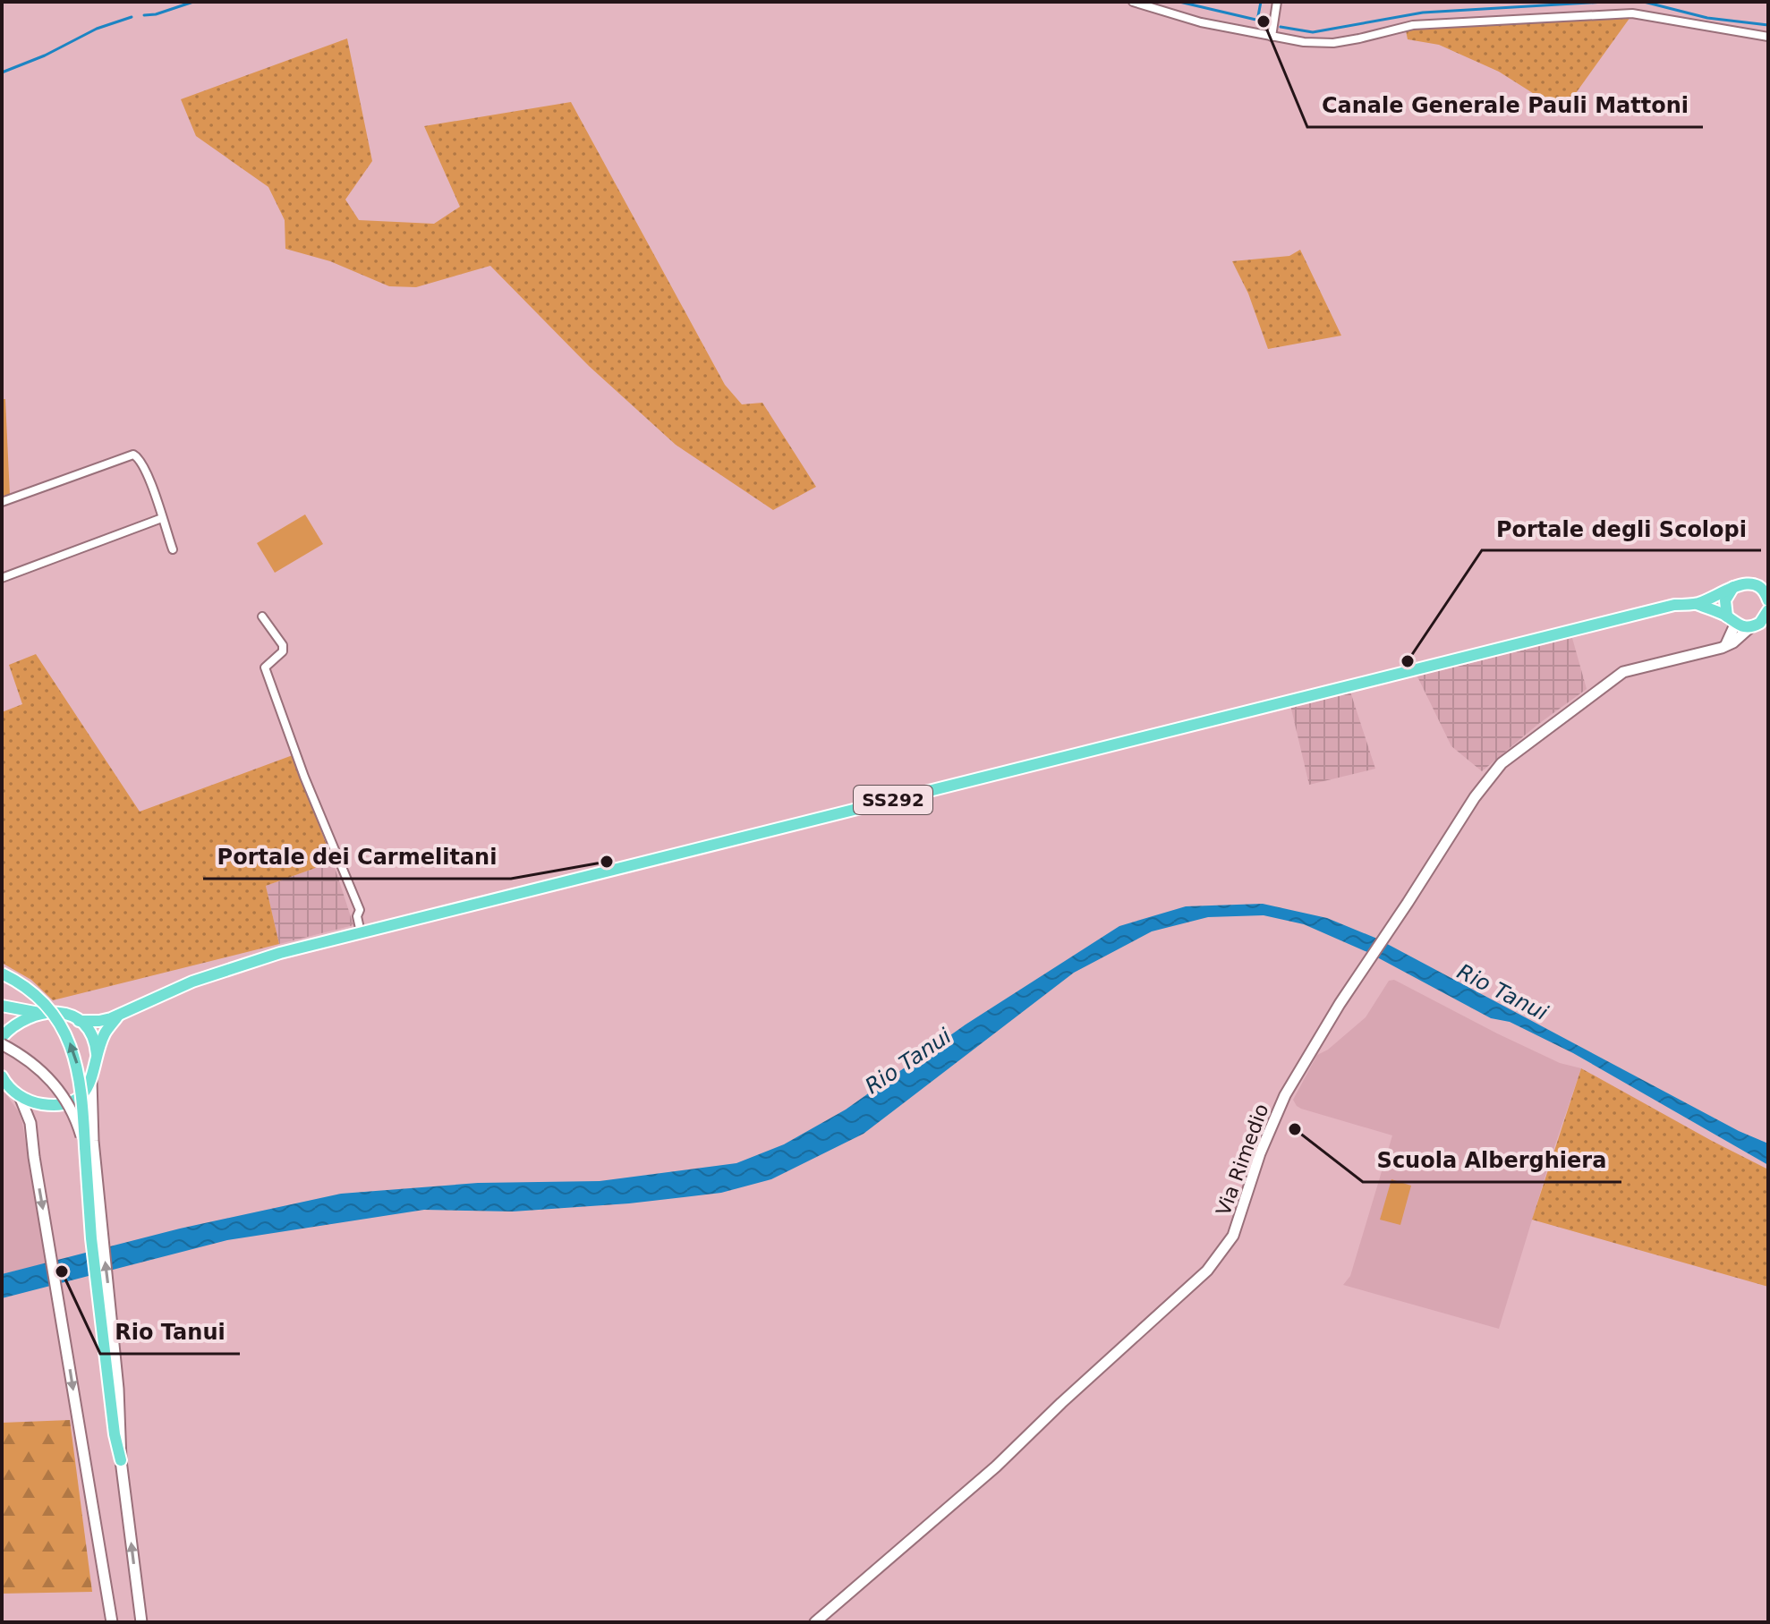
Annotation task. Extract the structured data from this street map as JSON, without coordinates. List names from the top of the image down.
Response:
{
  "streets": {
    "main road": ["SS292"],
    "street": ["Via Rimedio"]
  },
  "crossings": [
    ["SS292", "Via Rimedio"]
  ],
  "water": ["Rio Tanui"],
  "places": [
    "Canale Generale Pauli Mattoni",
    "Portale degli Scolopi",
    "Portale dei Carmelitani",
    "Scuola Alberghiera",
    "Rio Tanui"
  ]
}
